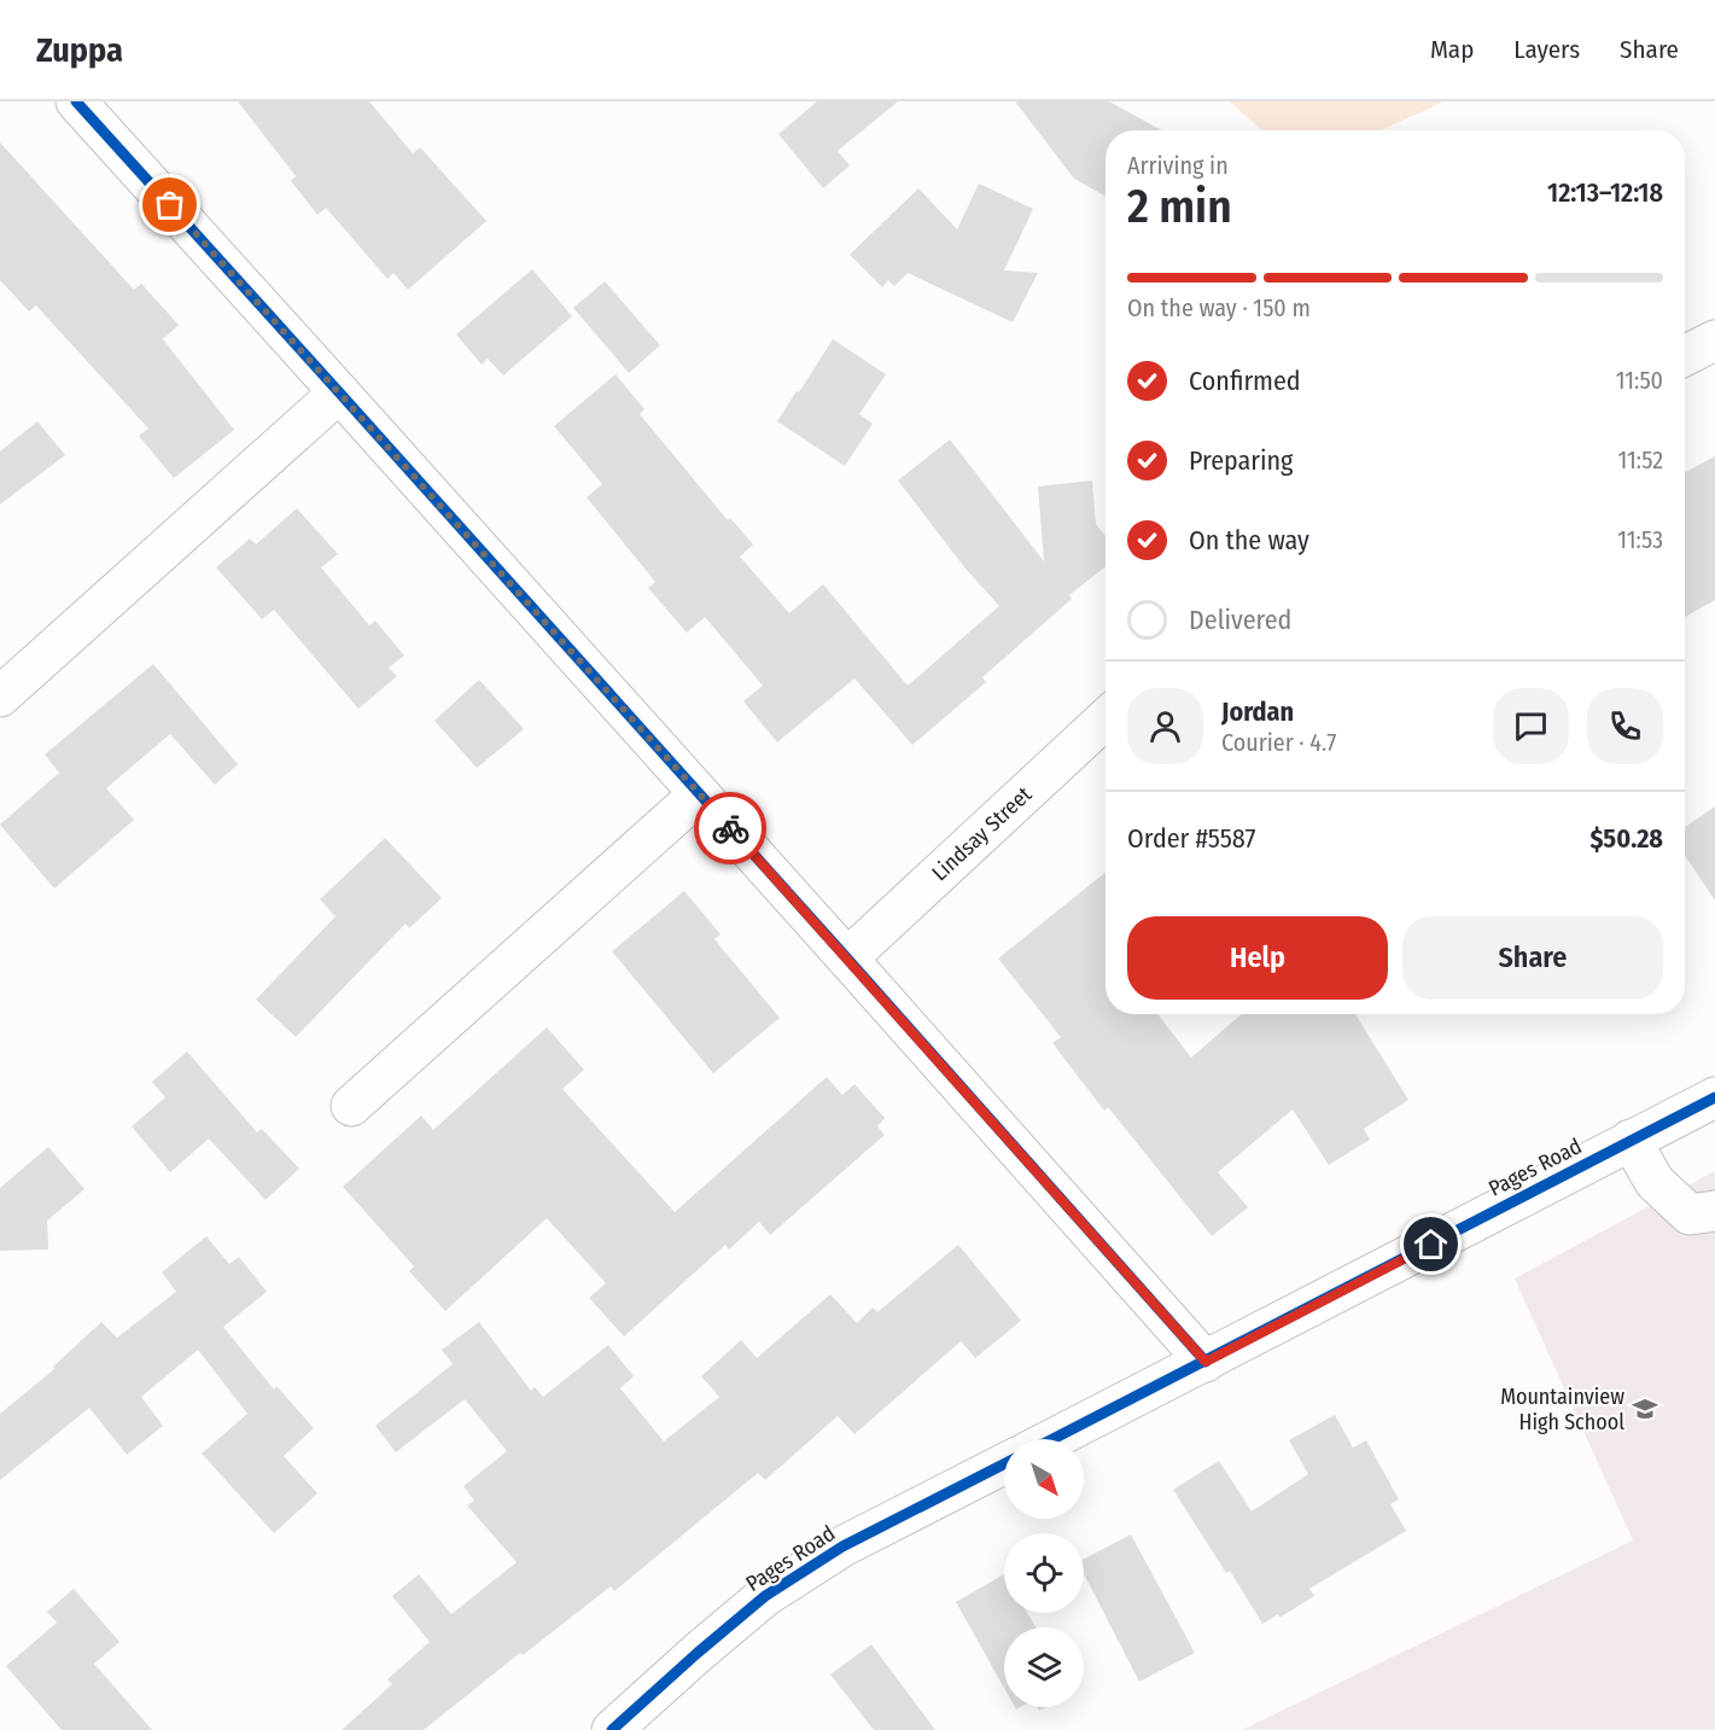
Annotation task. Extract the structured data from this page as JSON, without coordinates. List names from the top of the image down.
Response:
{
  "streets": {
    "street": ["Lindsay Street", "Pages Road"]
  },
  "places": {
    "school or university": ["Mountainview High School"]
  },
  "north": "bottom right",
  "page": {
    "header": "Zuppa",
    "nav": ["Map", "Layers", "Share"],
    "heading": ["2 min", "Arriving in", "12:13–12:18"],
    "panel": [
      "Jordan",
      "Courier · 4.7",
      "Order #5587",
      "$50.28"
    ],
    "bar": "On the way · 150 m",
    "list": [
      ["Confirmed", "11:50"],
      ["Preparing", "11:52"],
      ["On the way", "11:53"],
      "Delivered"
    ],
    "buttons": ["Help", "Share"]
  }
}
